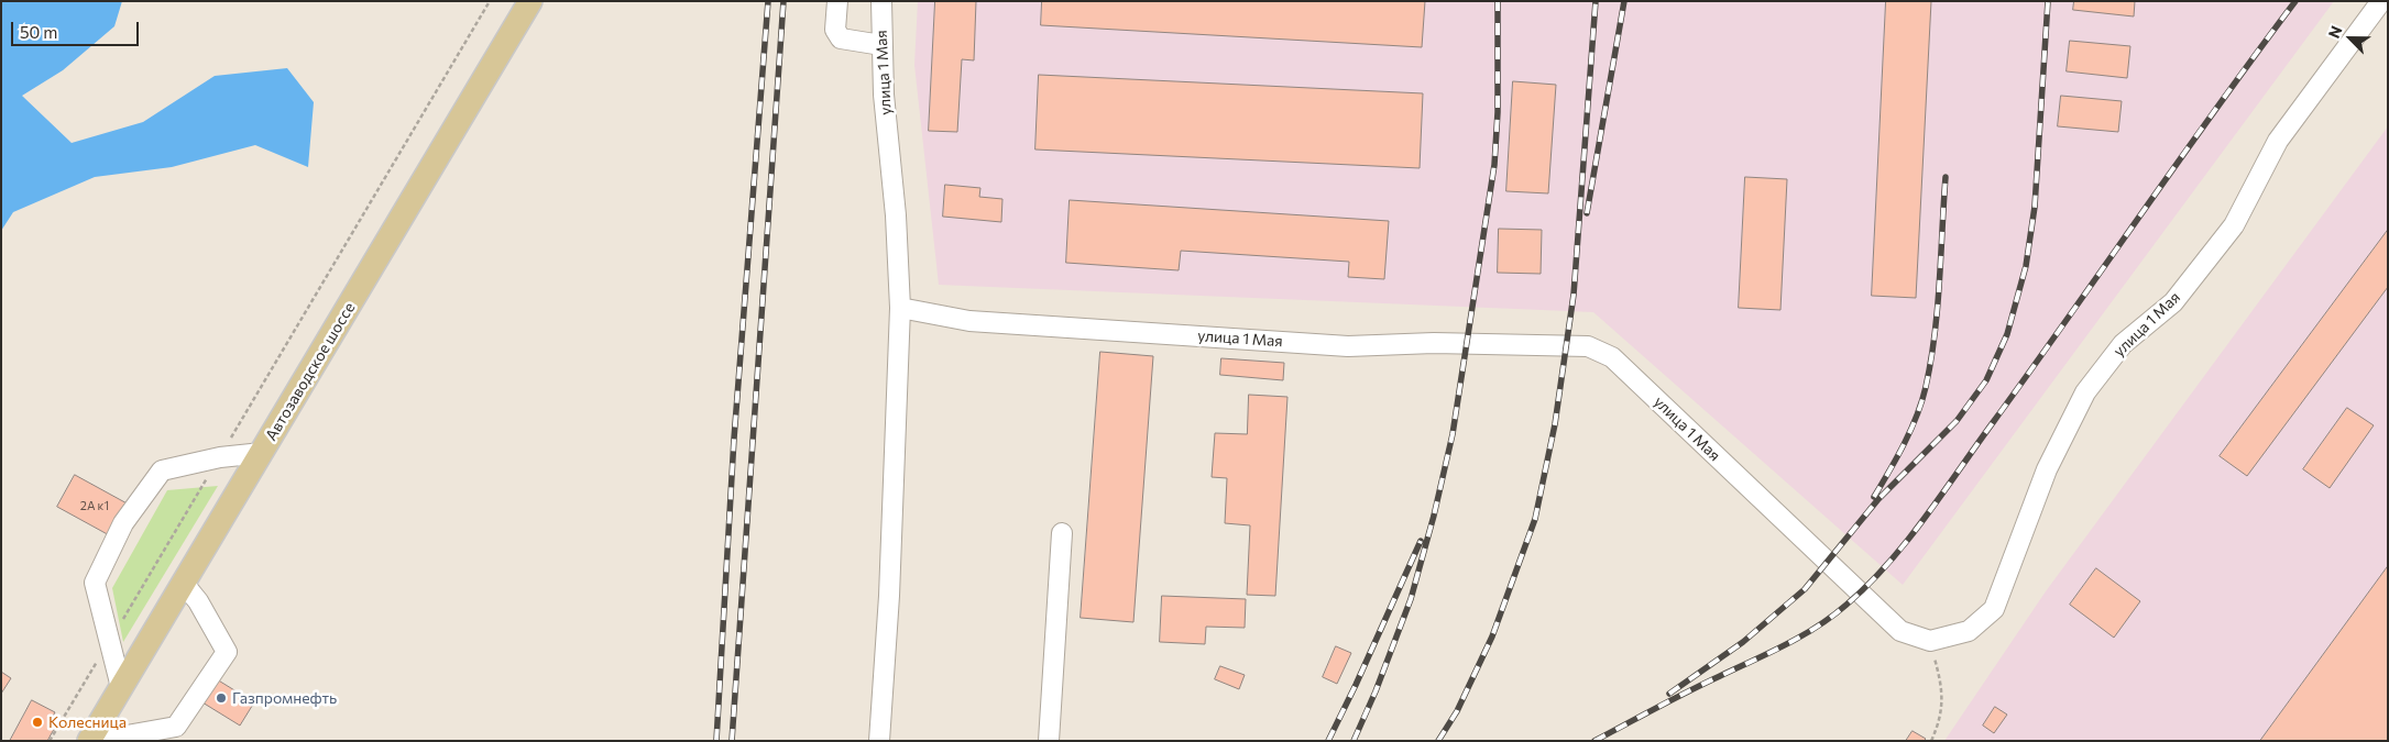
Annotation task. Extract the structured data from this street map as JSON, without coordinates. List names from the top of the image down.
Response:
{
  "streets": {
    "main road": ["Автозаводское шоссе"],
    "street": ["улица 1 Мая"]
  },
  "places": ["Газпромнефть", "Колесница"],
  "house_numbers": ["2А к1"],
  "scale_bar": "50 m",
  "north": "top left"
}
